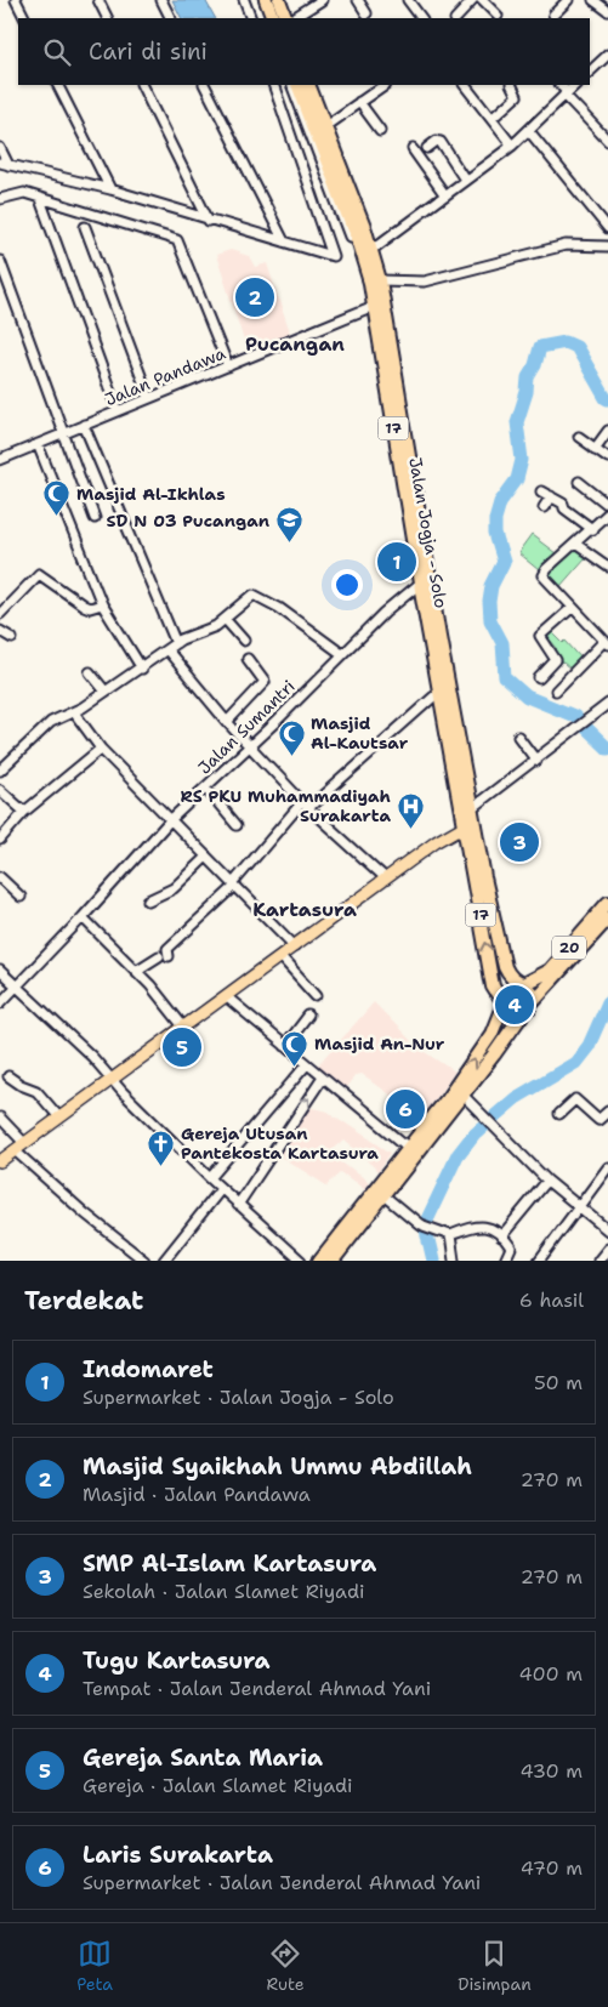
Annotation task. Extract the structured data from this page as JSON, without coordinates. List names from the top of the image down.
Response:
{
  "streets": {
    "highway": ["17", "Jalan Jogja - Solo", "20"],
    "street": ["Jalan Pandawa", "Jalan Sumantri"]
  },
  "crossings": [
    ["Jalan Pandawa", "Jalan Jogja - Solo"],
    ["17", "Jalan Jogja - Solo"],
    ["17", "20"],
    ["Jalan Jogja - Solo", "Jalan Sumantri"]
  ],
  "districts": ["Pucangan", "Kartasura"],
  "places": {
    "mosque": ["Masjid Al-Ikhlas", "Masjid Al-Kautsar", "Masjid An-Nur"],
    "school or university": ["SD N 03 Pucangan"],
    "hospital": ["RS PKU Muhammadiyah Surakarta"],
    "church": ["Gereja Utusan Pantekosta Kartasura"]
  },
  "page": {
    "search": "Cari di sini",
    "pins": [
      "2",
      "1",
      "3",
      "4",
      "5",
      "6"
    ],
    "heading": ["Terdekat", "6 hasil"],
    "list": [
      {
        "mark": "1",
        "name": "Indomaret",
        "note": "Supermarket · Jalan Jogja - Solo",
        "value": "50 m"
      },
      {
        "mark": "2",
        "name": "Masjid Syaikhah Ummu Abdillah",
        "note": "Masjid · Jalan Pandawa",
        "value": "270 m"
      },
      {
        "mark": "3",
        "name": "SMP Al-Islam Kartasura",
        "note": "Sekolah · Jalan Slamet Riyadi",
        "value": "270 m"
      },
      {
        "mark": "4",
        "name": "Tugu Kartasura",
        "note": "Tempat · Jalan Jenderal Ahmad Yani",
        "value": "400 m"
      },
      {
        "mark": "5",
        "name": "Gereja Santa Maria",
        "note": "Gereja · Jalan Slamet Riyadi",
        "value": "430 m"
      },
      {
        "mark": "6",
        "name": "Laris Surakarta",
        "note": "Supermarket · Jalan Jenderal Ahmad Yani",
        "value": "470 m"
      }
    ],
    "nav": ["Peta", "Rute", "Disimpan"]
  }
}
